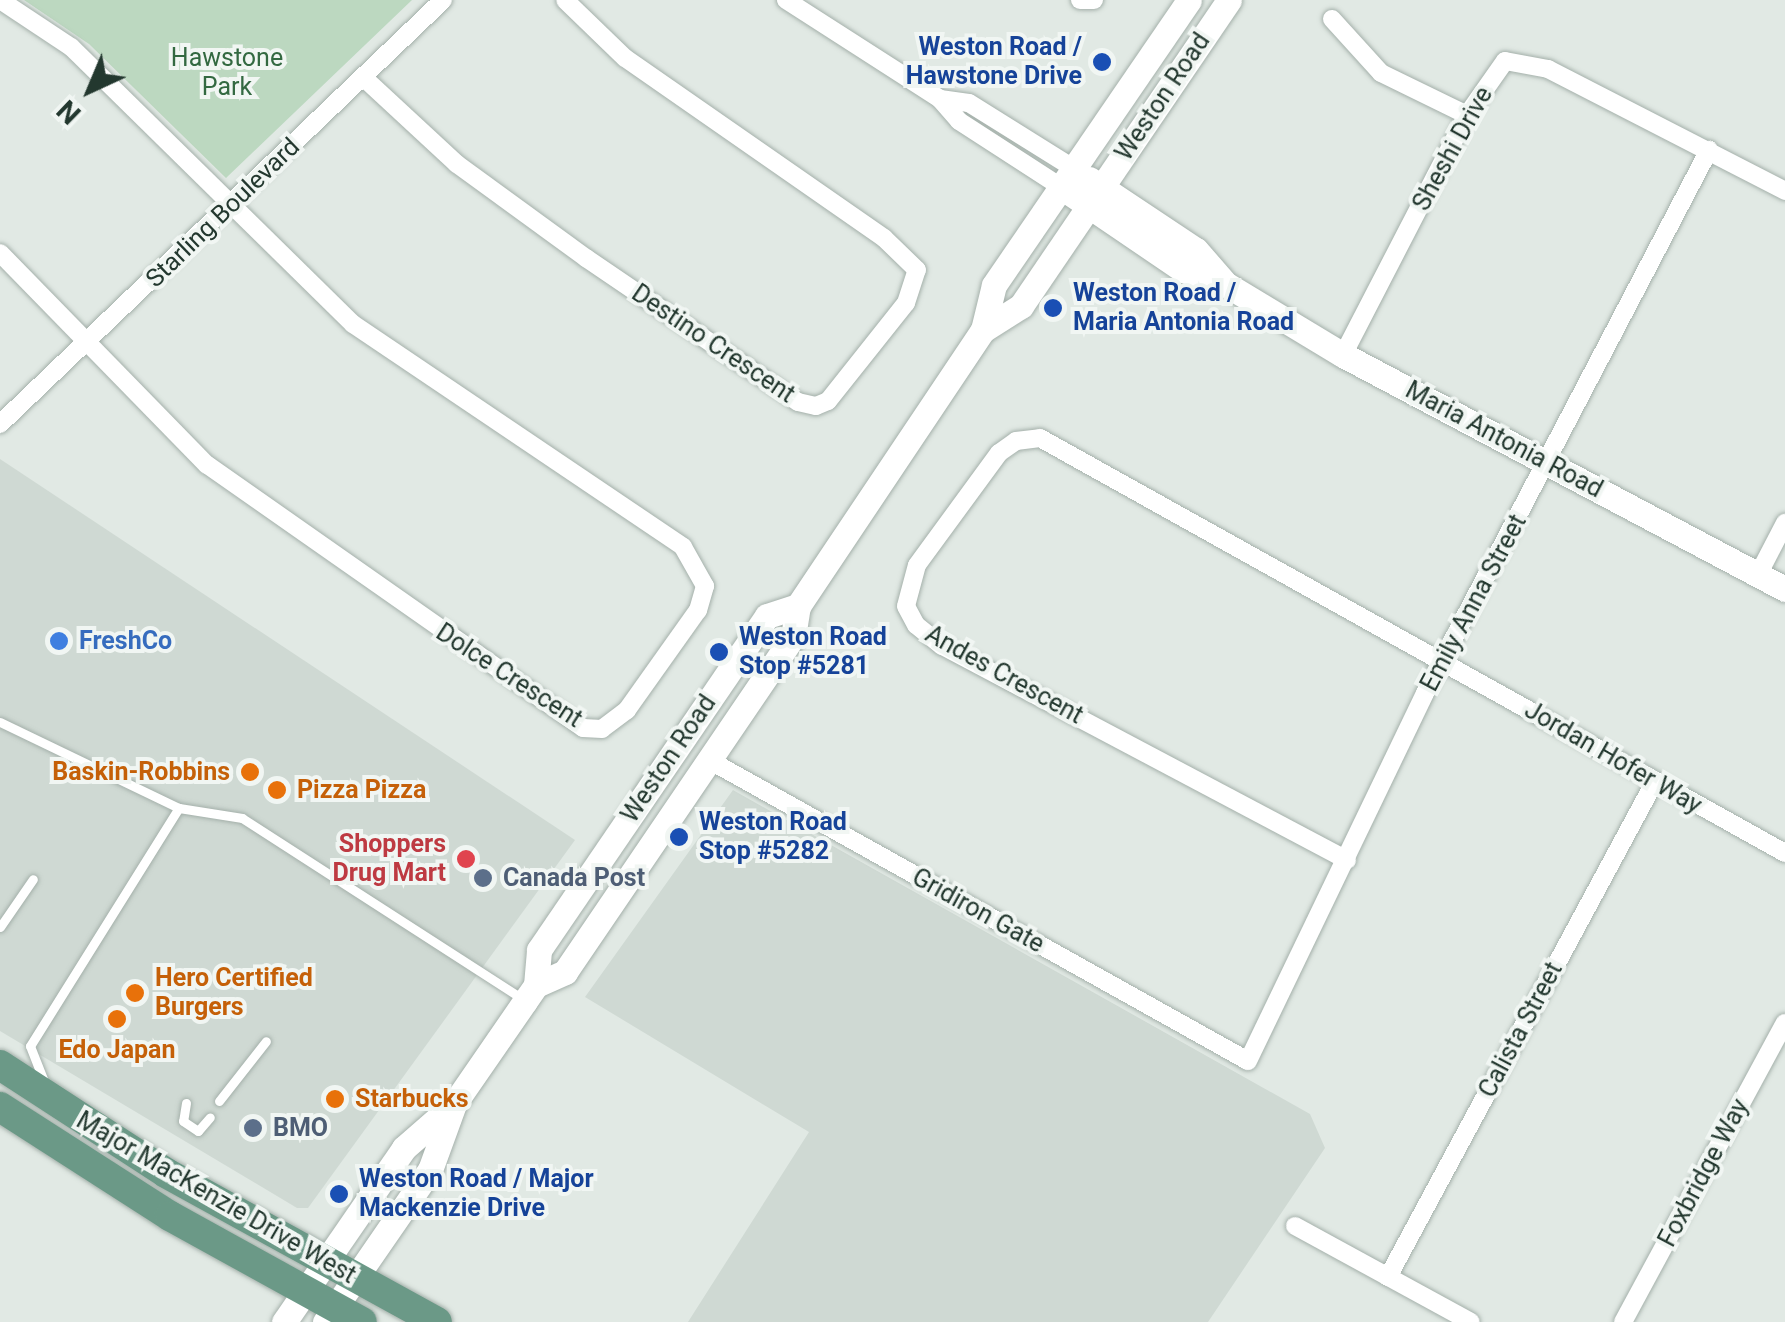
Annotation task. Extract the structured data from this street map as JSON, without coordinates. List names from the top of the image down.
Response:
{
  "streets": {
    "main road": ["Weston Road", "Maria Antonia Road", "Major MacKenzie Drive West"],
    "street": [
      "Sheshi Drive",
      "Starling Boulevard",
      "Destino Crescent",
      "Emily Anna Street",
      "Andes Crescent",
      "Dolce Crescent",
      "Jordan Hofer Way",
      "Gridiron Gate",
      "Calista Street",
      "Foxbridge Way"
    ]
  },
  "crossings": [
    ["Weston Road", "Maria Antonia Road"],
    ["Weston Road", "Gridiron Gate"],
    ["Weston Road", "Major MacKenzie Drive West"],
    ["Sheshi Drive", "Maria Antonia Road"],
    ["Sheshi Drive", "Emily Anna Street"],
    ["Starling Boulevard", "Destino Crescent"],
    ["Starling Boulevard", "Dolce Crescent"],
    ["Maria Antonia Road", "Emily Anna Street"],
    ["Emily Anna Street", "Andes Crescent"],
    ["Emily Anna Street", "Jordan Hofer Way"],
    ["Emily Anna Street", "Gridiron Gate"],
    ["Andes Crescent", "Jordan Hofer Way"],
    ["Jordan Hofer Way", "Calista Street"]
  ],
  "parks": ["Hawstone Park"],
  "places": [
    "Weston Road / Hawstone Drive",
    "Weston Road / Maria Antonia Road",
    "FreshCo",
    "Weston Road Stop #5281",
    "Baskin-Robbins",
    "Pizza Pizza",
    "Weston Road Stop #5282",
    "Shoppers Drug Mart",
    "Canada Post",
    "Hero Certified Burgers",
    "Edo Japan",
    "Starbucks",
    "BMO",
    "Weston Road / Major Mackenzie Drive"
  ],
  "north": "bottom left"
}
